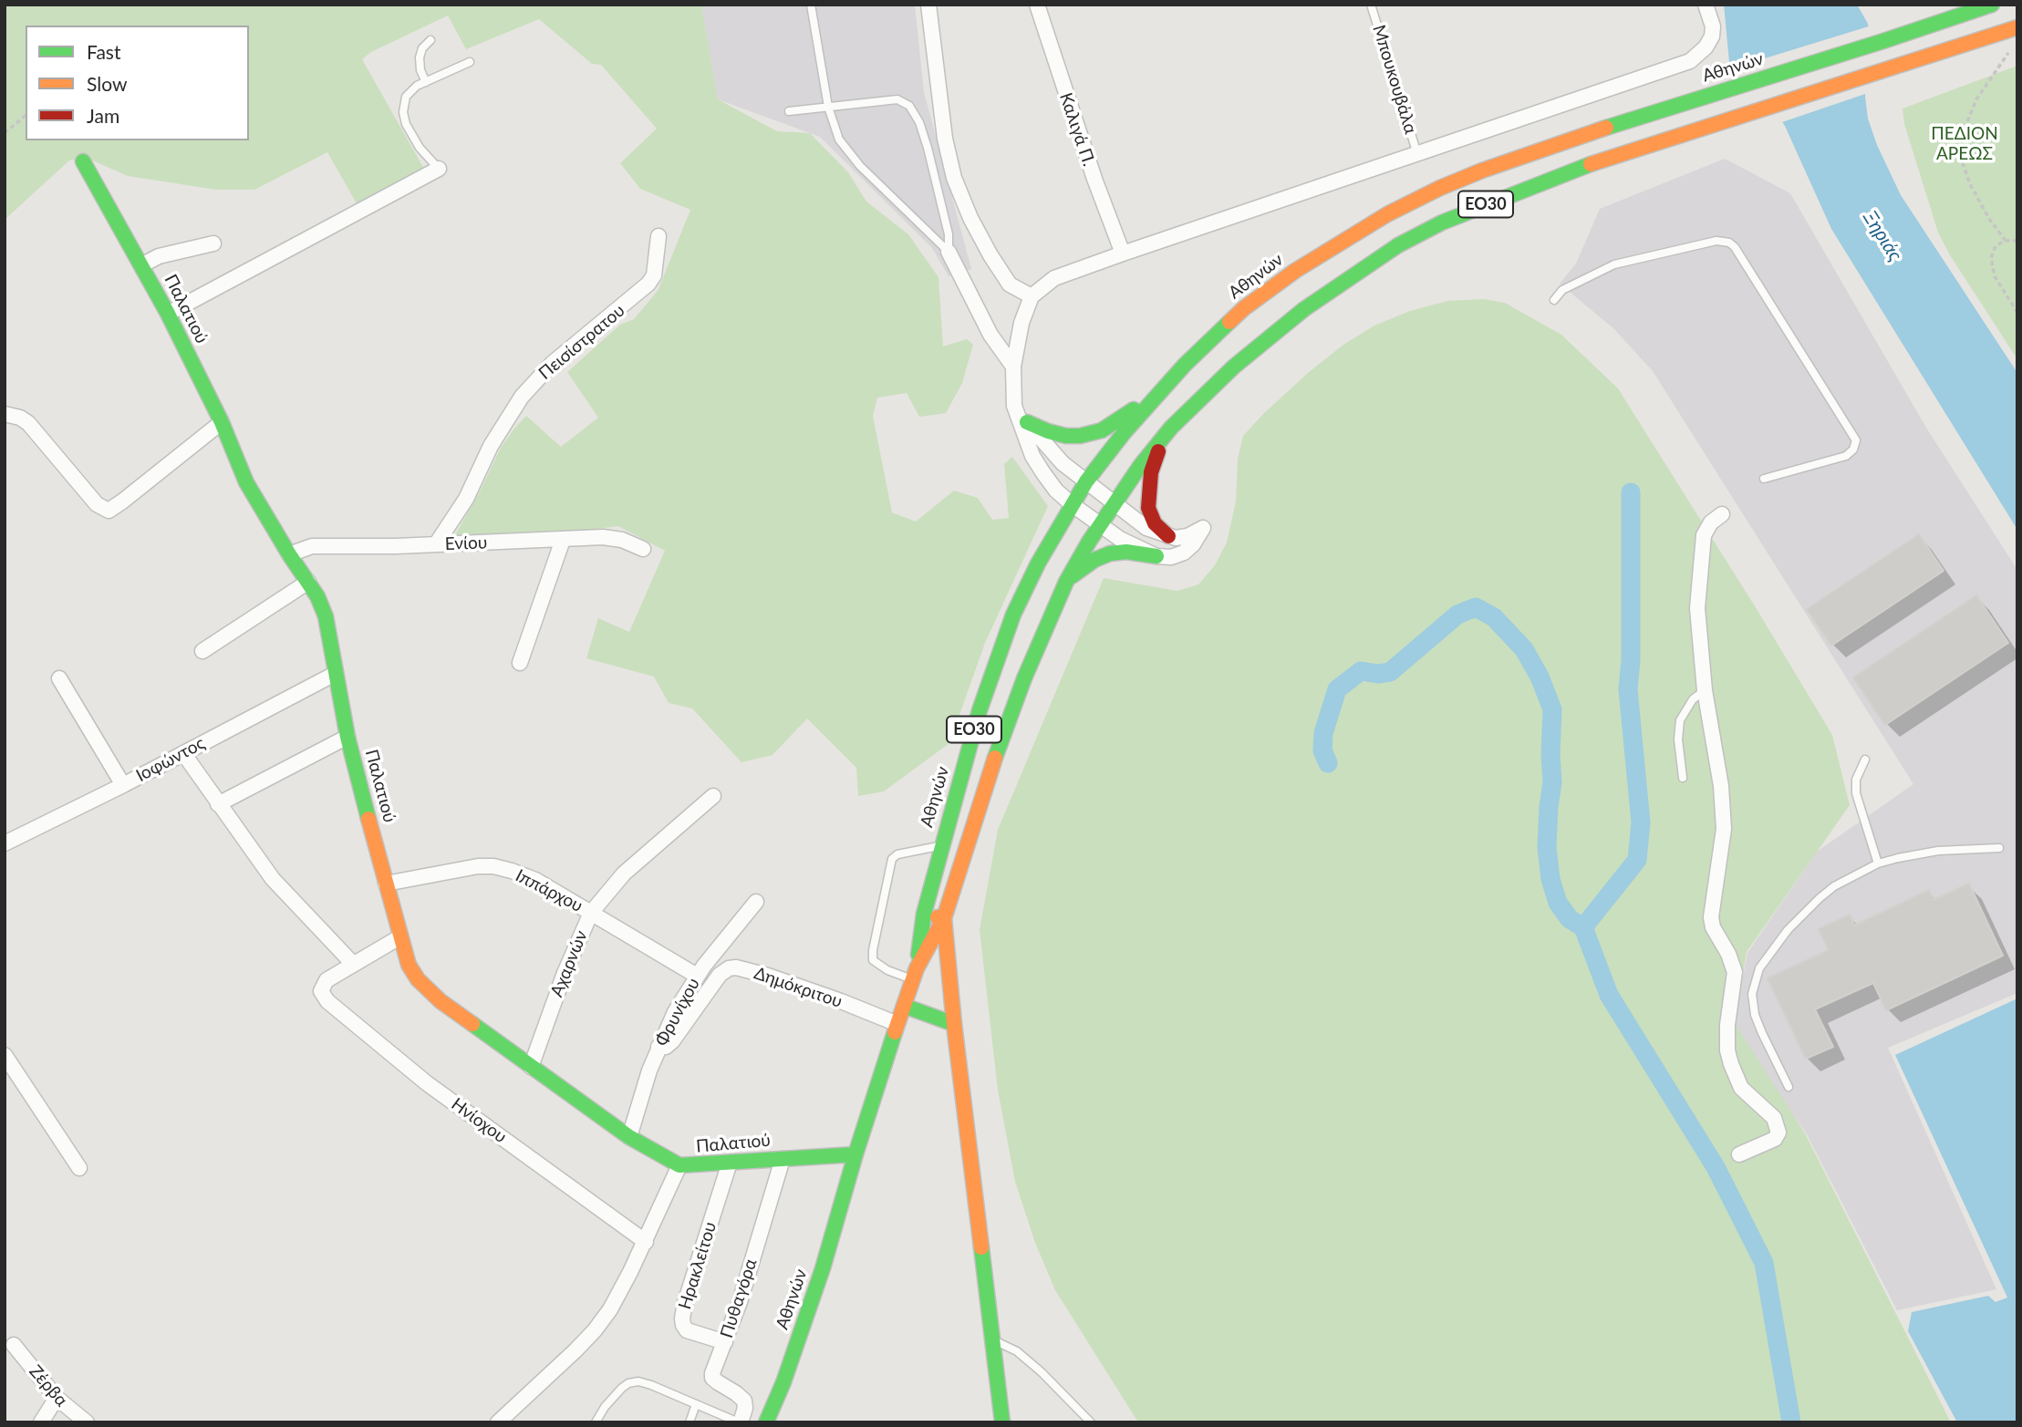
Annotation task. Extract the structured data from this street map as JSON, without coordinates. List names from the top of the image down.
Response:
{
  "streets": {
    "main road": ["Αθηνών", "ΕΟ30", "Παλατιού"],
    "street": [
      "Καλιγά Π.",
      "Πεισίστρατου",
      "Ενίου",
      "Ιοφώντος",
      "Ιππάρχου",
      "Αχαρνών",
      "Δημόκριτου",
      "Φρυνίχου",
      "Ηνίοχου",
      "Ηρακλείτου",
      "Πυθαγόρα",
      "Ζέρβα"
    ],
    "lane": ["Μπουκουβάλα"]
  },
  "crossings": [
    ["Αθηνών", "Μπουκουβάλα"],
    ["Αθηνών", "Καλιγά Π."],
    ["Αθηνών", "Παλατιού"],
    ["Αθηνών", "Δημόκριτου"],
    ["Παλατιού", "Ενίου"],
    ["Παλατιού", "Ιοφώντος"],
    ["Παλατιού", "Ιππάρχου"],
    ["Παλατιού", "Αχαρνών"],
    ["Παλατιού", "Φρυνίχου"],
    ["Παλατιού", "Ηρακλείτου"],
    ["Παλατιού", "Πυθαγόρα"],
    ["Πεισίστρατου", "Ενίου"],
    ["Ιππάρχου", "Αχαρνών"],
    ["Ιππάρχου", "Φρυνίχου"],
    ["Δημόκριτου", "Φρυνίχου"],
    ["Ηρακλείτου", "Πυθαγόρα"]
  ],
  "water": ["Ξηριάς"],
  "parks": ["ΠΕΔΙΟΝ ΑΡΕΩΣ"],
  "legend": ["Fast", "Slow", "Jam"]
}
